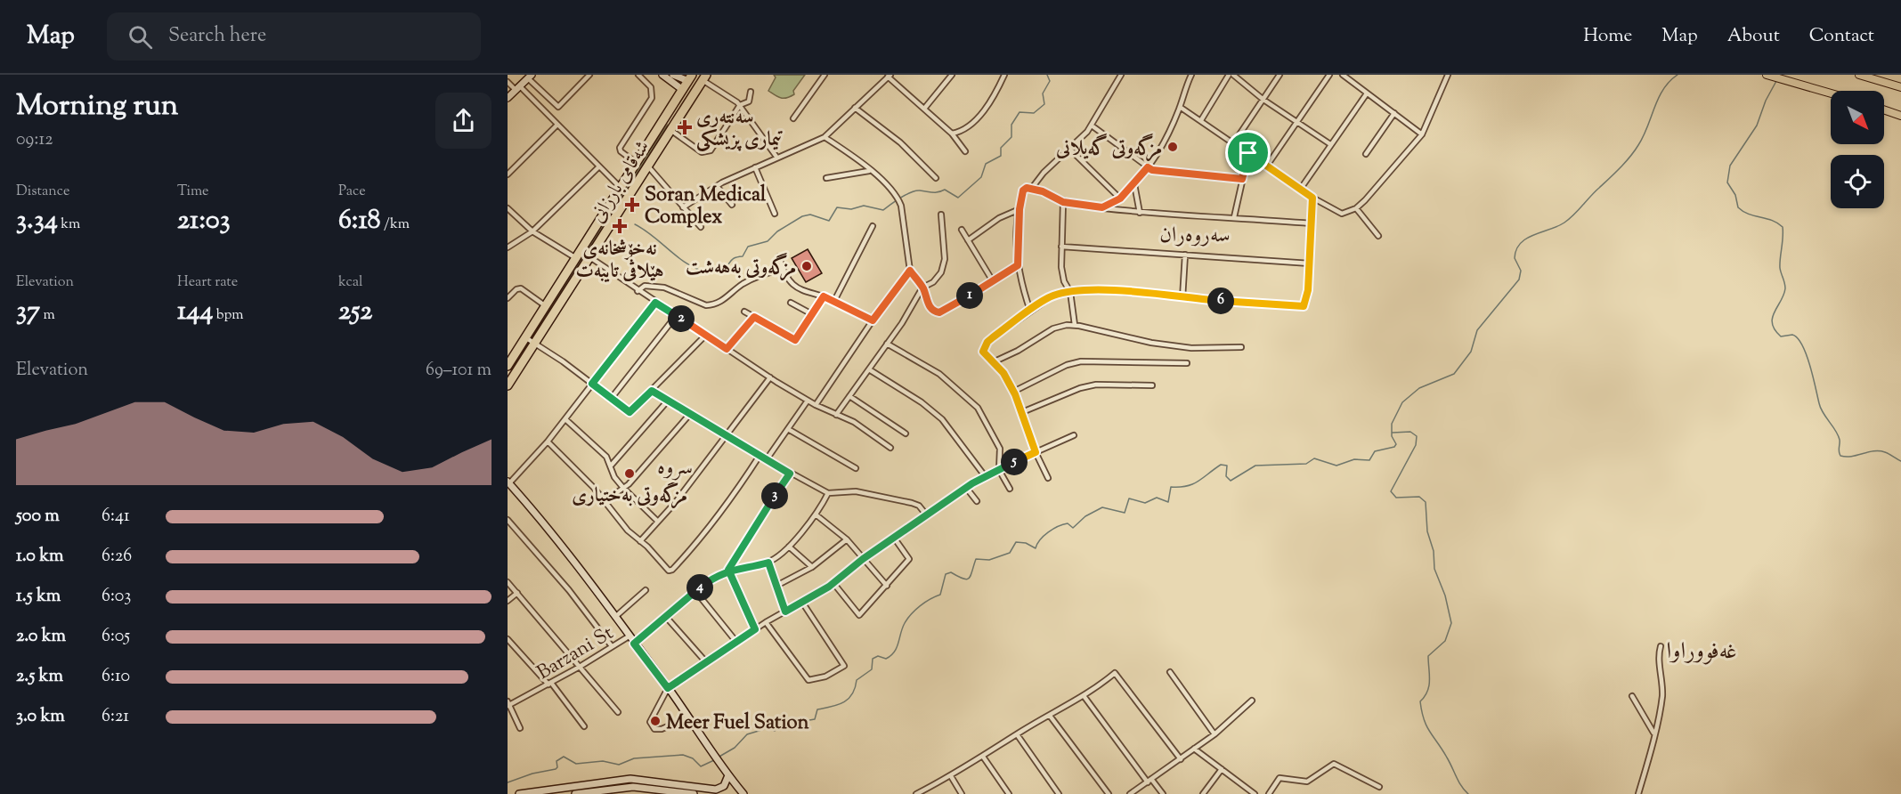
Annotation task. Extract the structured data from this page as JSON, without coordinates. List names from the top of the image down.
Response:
{
  "streets": {
    "highway": ["شەقامی بارزانی"],
    "street": ["Barzani St"]
  },
  "districts": ["سەروەران", "سروە", "غەفووراوا"],
  "places": {
    "health": ["سەنتەری تیماری پزیشکی", "Soran Medical Complex", "نەخۆشخانەی هێلاڤی تایبەت"],
    "other": [
      "مزگەوتی گەیلانی",
      "مزگەوتی بەهەشت",
      "مزگەوتی بەختیاری",
      "Meer Fuel Sation"
    ]
  },
  "north": "bottom right",
  "page": {
    "header": "Map",
    "search": "Search here",
    "nav": [
      "Home",
      "Map",
      "About",
      "Contact"
    ],
    "heading": ["Morning run", "09:12"],
    "stats": [
      ["Distance", "3.34 km"],
      ["Time", "21:03"],
      ["Pace", "6:18 /km"],
      ["Elevation", "37 m"],
      ["Heart rate", "144 bpm"],
      ["kcal", "252"]
    ],
    "pins": [
      "1",
      "6",
      "2",
      "5",
      "3",
      "4"
    ],
    "chart": ["Elevation", "69–101 m"],
    "list": [
      {
        "name": "500 m",
        "note": "6:41"
      },
      {
        "name": "1.0 km",
        "note": "6:26"
      },
      {
        "name": "1.5 km",
        "note": "6:03"
      },
      {
        "name": "2.0 km",
        "note": "6:05"
      },
      {
        "name": "2.5 km",
        "note": "6:10"
      },
      {
        "name": "3.0 km",
        "note": "6:21"
      }
    ]
  }
}
